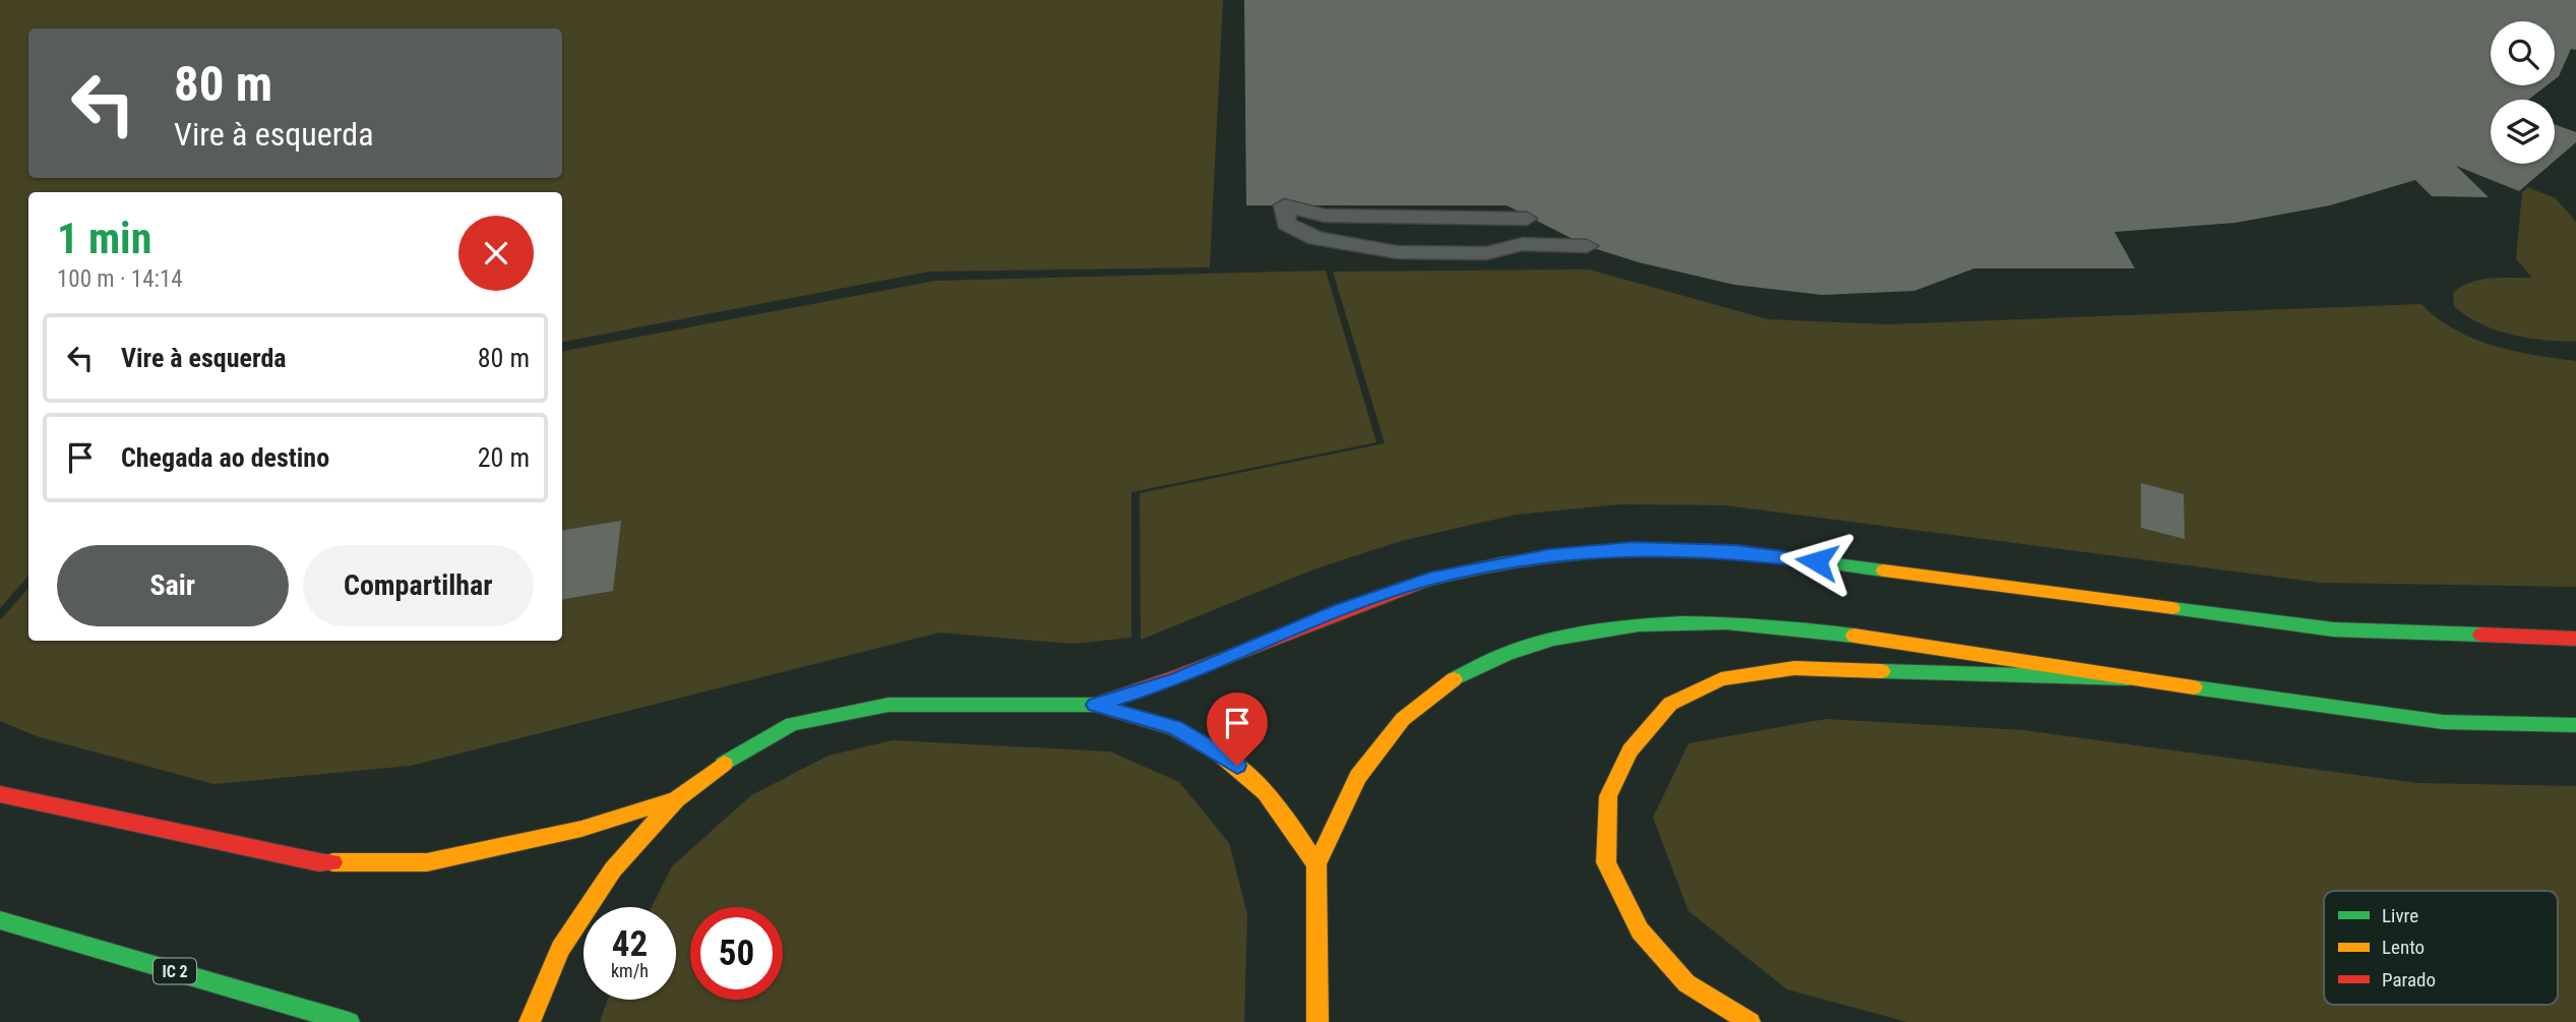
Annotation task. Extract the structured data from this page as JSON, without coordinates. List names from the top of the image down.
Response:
{
  "streets": {
    "main road": ["IC 2"]
  },
  "legend": ["Livre", "Lento", "Parado"],
  "page": {
    "turn": ["80 m", "Vire à esquerda"],
    "heading": ["1 min", "100 m · 14:14"],
    "list": [
      {
        "name": "Vire à esquerda",
        "value": "80 m"
      },
      {
        "name": "Chegada ao destino",
        "value": "20 m"
      }
    ],
    "buttons": ["Sair", "Compartilhar"],
    "speed": "42 km/h",
    "limit": "50"
  }
}
